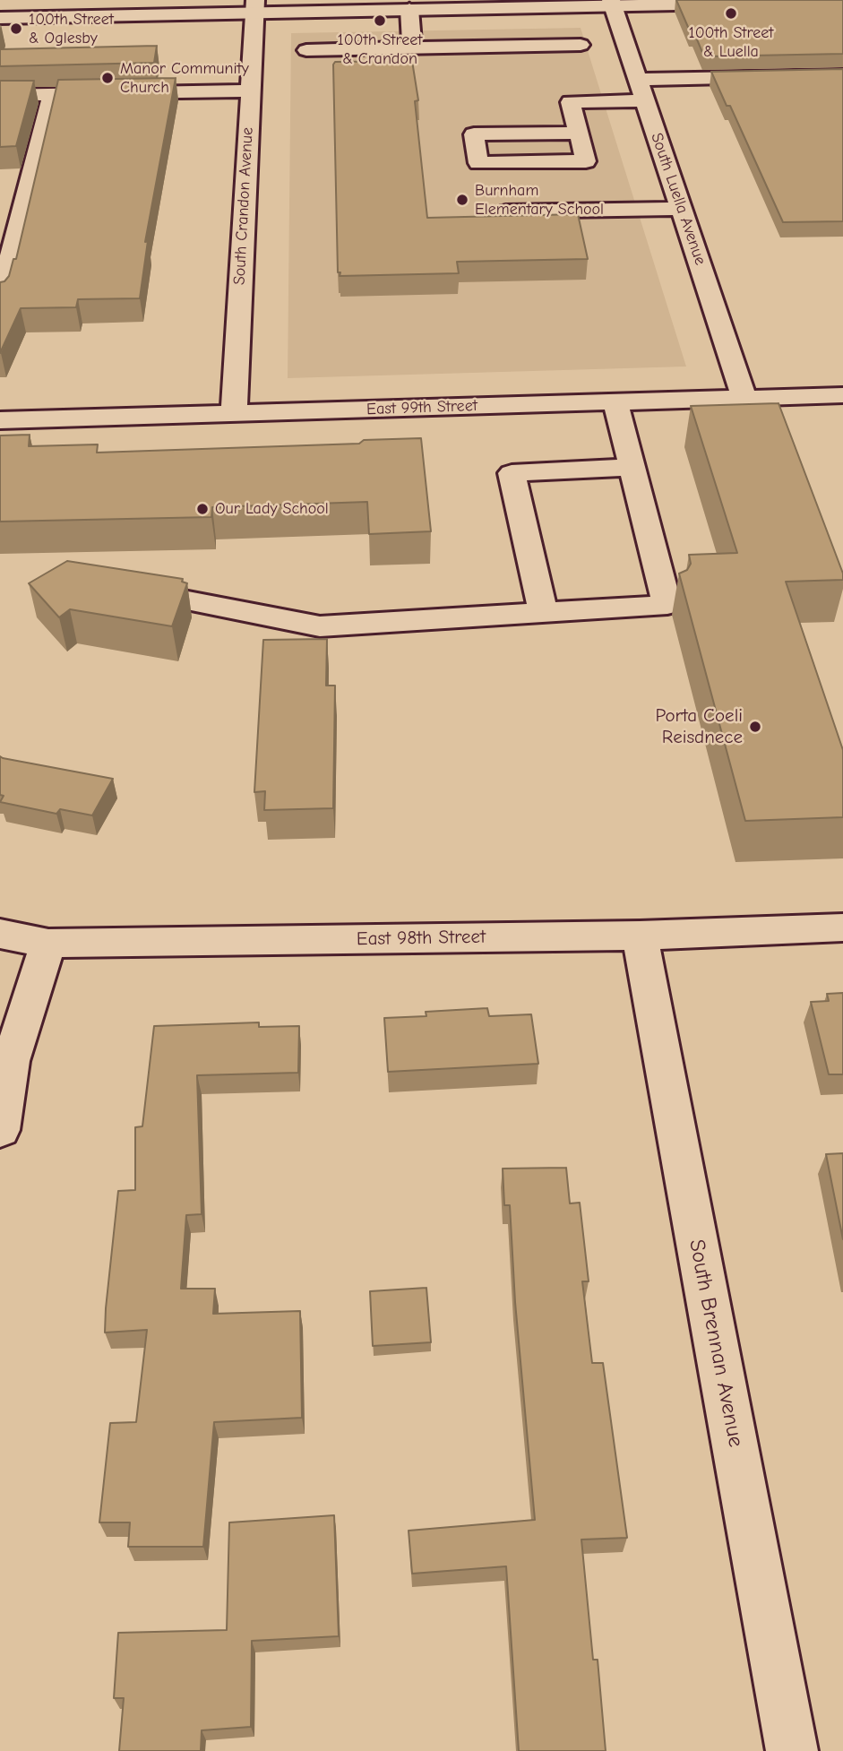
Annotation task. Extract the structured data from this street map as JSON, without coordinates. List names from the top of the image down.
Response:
{
  "streets": {
    "street": [
      "South Luella Avenue",
      "South Crandon Avenue",
      "East 99th Street",
      "East 98th Street",
      "South Brennan Avenue"
    ]
  },
  "crossings": [
    ["South Luella Avenue", "East 99th Street"],
    ["South Crandon Avenue", "East 99th Street"],
    ["East 98th Street", "South Brennan Avenue"]
  ],
  "places": [
    "100th Street & Luella",
    "100th Street & Crandon",
    "100th Street & Oglesby",
    "Manor Community Church",
    "Burnham Elementary School",
    "Our Lady School",
    "Porta Coeli Reisdnece"
  ]
}
